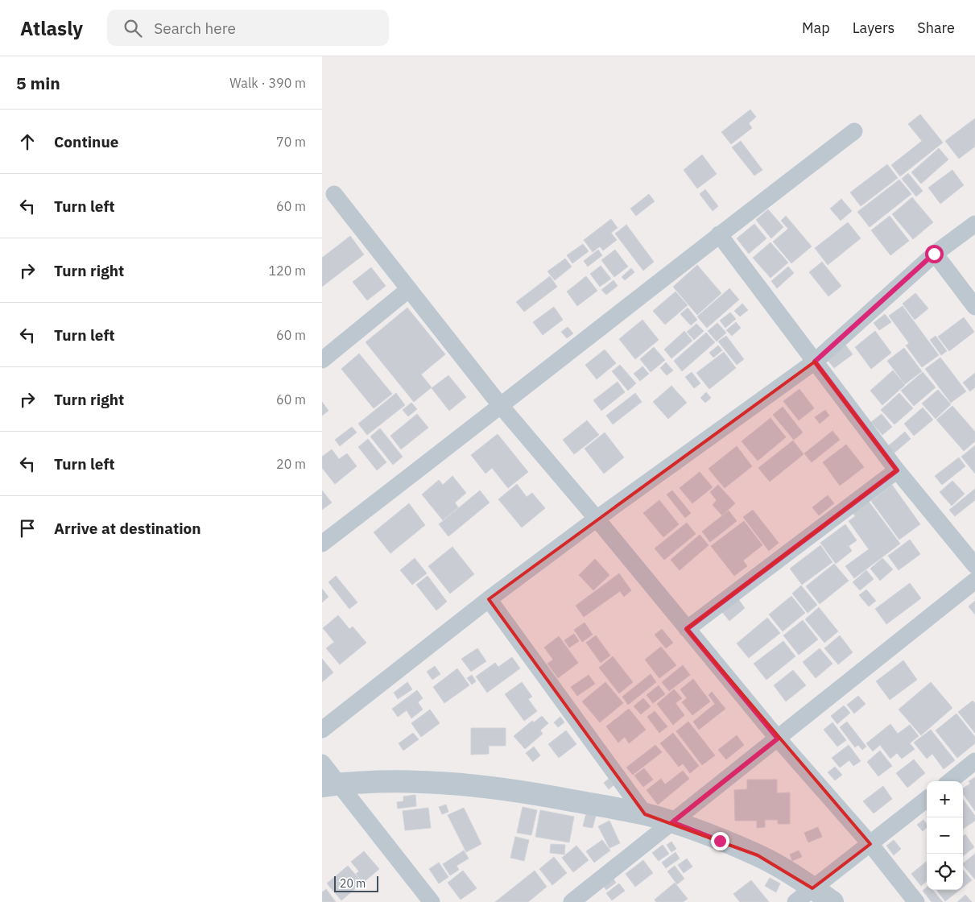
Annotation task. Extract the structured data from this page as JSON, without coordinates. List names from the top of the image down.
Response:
{
  "scale_bar": "20 m",
  "page": {
    "header": "Atlasly",
    "search": "Search here",
    "nav": ["Map", "Layers", "Share"],
    "heading": ["5 min", "Walk · 390 m"],
    "list": [
      ["Continue", "70 m"],
      ["Turn left", "60 m"],
      ["Turn right", "120 m"],
      ["Turn left", "60 m"],
      ["Turn right", "60 m"],
      ["Turn left", "20 m"],
      "Arrive at destination"
    ],
    "map_buttons": ["+", "−"],
    "scale": "20 m"
  }
}
